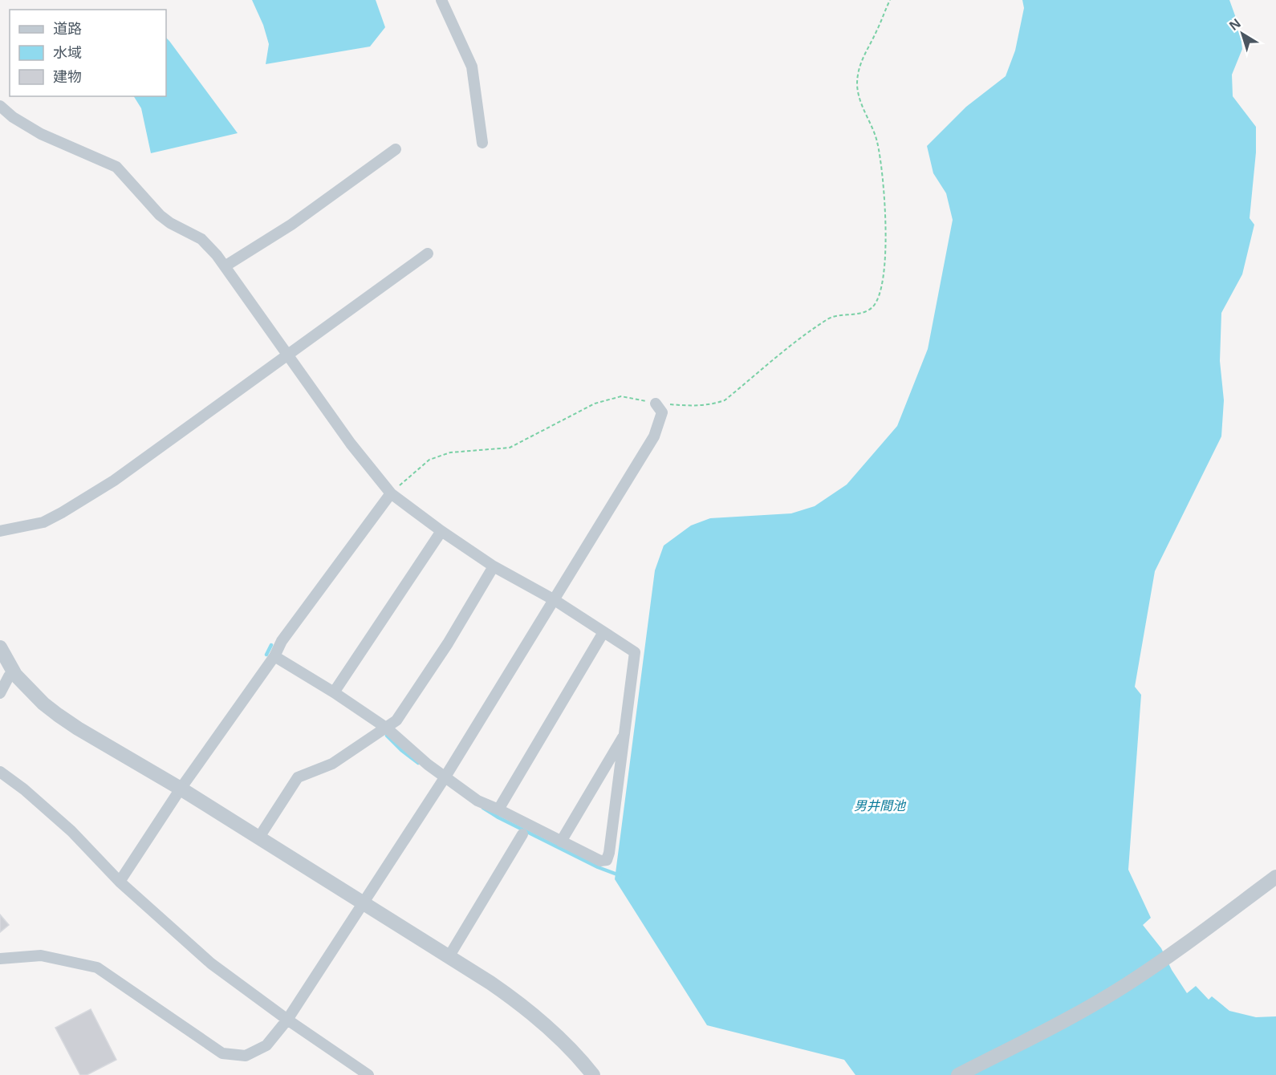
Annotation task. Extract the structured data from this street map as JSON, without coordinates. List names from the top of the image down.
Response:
{
  "water": ["男井間池"],
  "legend": ["道路", "水域", "建物"],
  "north": "top left"
}
